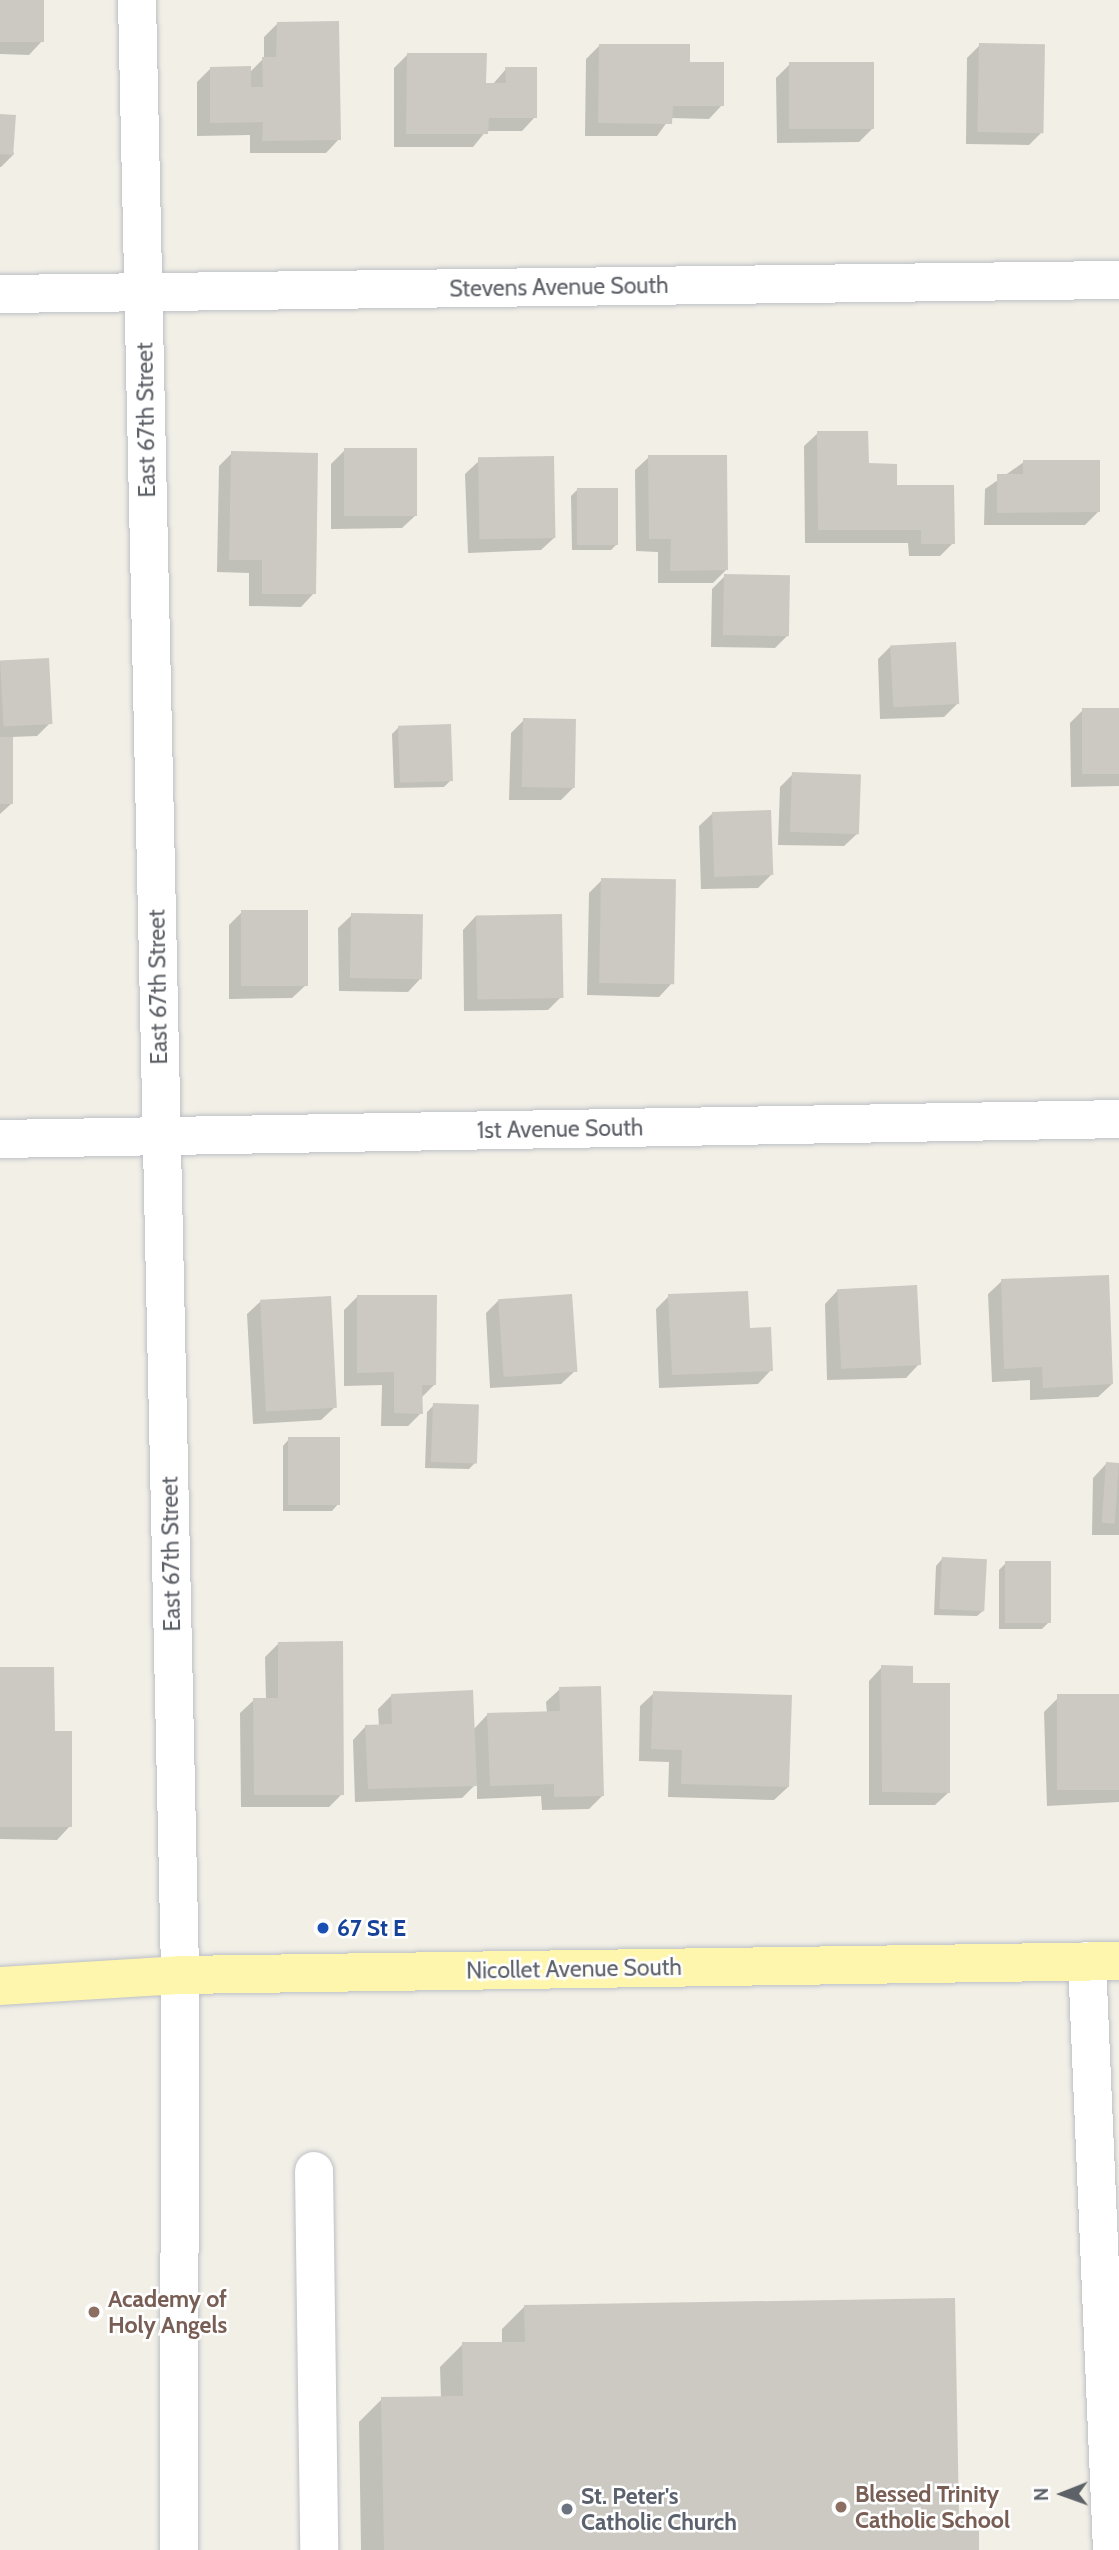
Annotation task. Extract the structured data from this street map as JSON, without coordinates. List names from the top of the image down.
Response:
{
  "streets": {
    "main road": ["Nicollet Avenue South"],
    "street": ["Stevens Avenue South", "East 67th Street", "1st Avenue South"]
  },
  "crossings": [
    ["Stevens Avenue South", "East 67th Street"],
    ["East 67th Street", "1st Avenue South"],
    ["East 67th Street", "Nicollet Avenue South"]
  ],
  "places": [
    "67 St E",
    "Academy of Holy Angels",
    "Blessed Trinity Catholic School",
    "St. Peter's Catholic Church"
  ],
  "north": "left"
}
